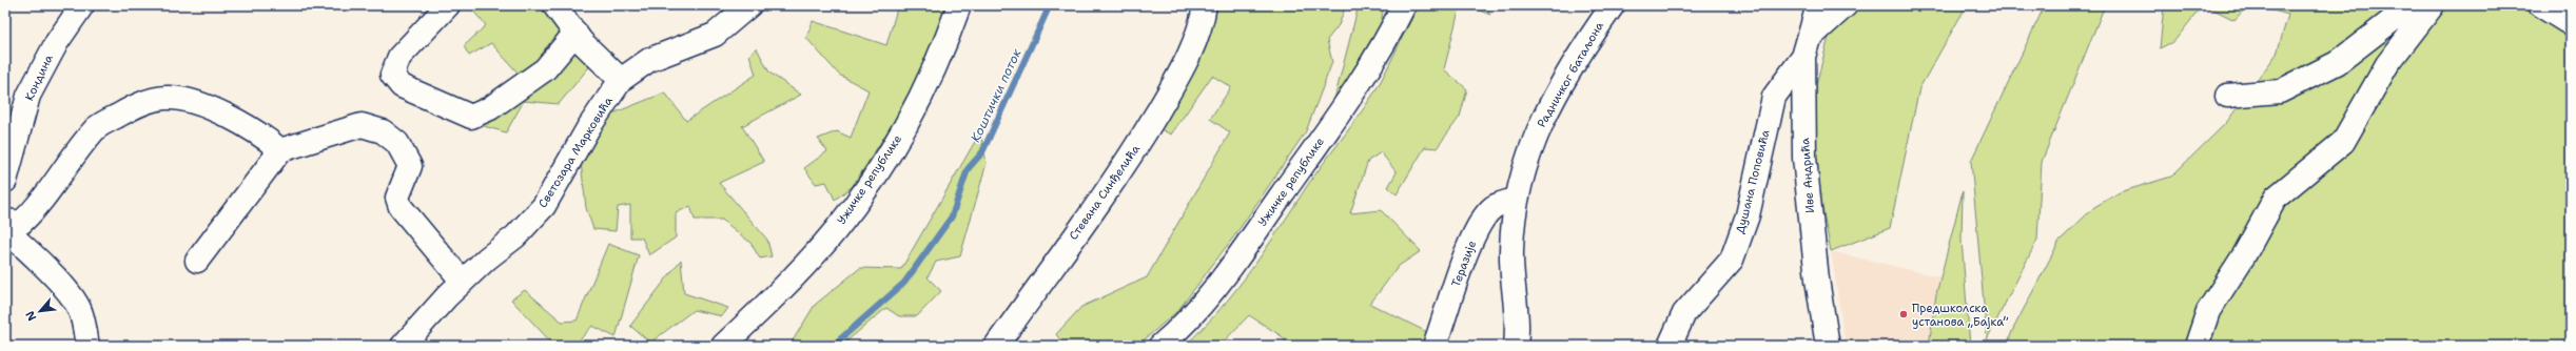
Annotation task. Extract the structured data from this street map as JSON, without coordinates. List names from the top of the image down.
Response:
{
  "streets": {
    "street": [
      "Радничког батаљона",
      "Кондина",
      "Светозара Марковића",
      "Иве Андрића",
      "Ужичке републике",
      "Душана Поповића",
      "Стевана Синђелића",
      "Теразије"
    ]
  },
  "crossings": [
    ["Радничког батаљона", "Теразије"],
    ["Иве Андрића", "Душана Поповића"]
  ],
  "water": ["Коштички поток"],
  "places": ["Предшколска установа „Бајка”"],
  "north": "bottom left"
}
